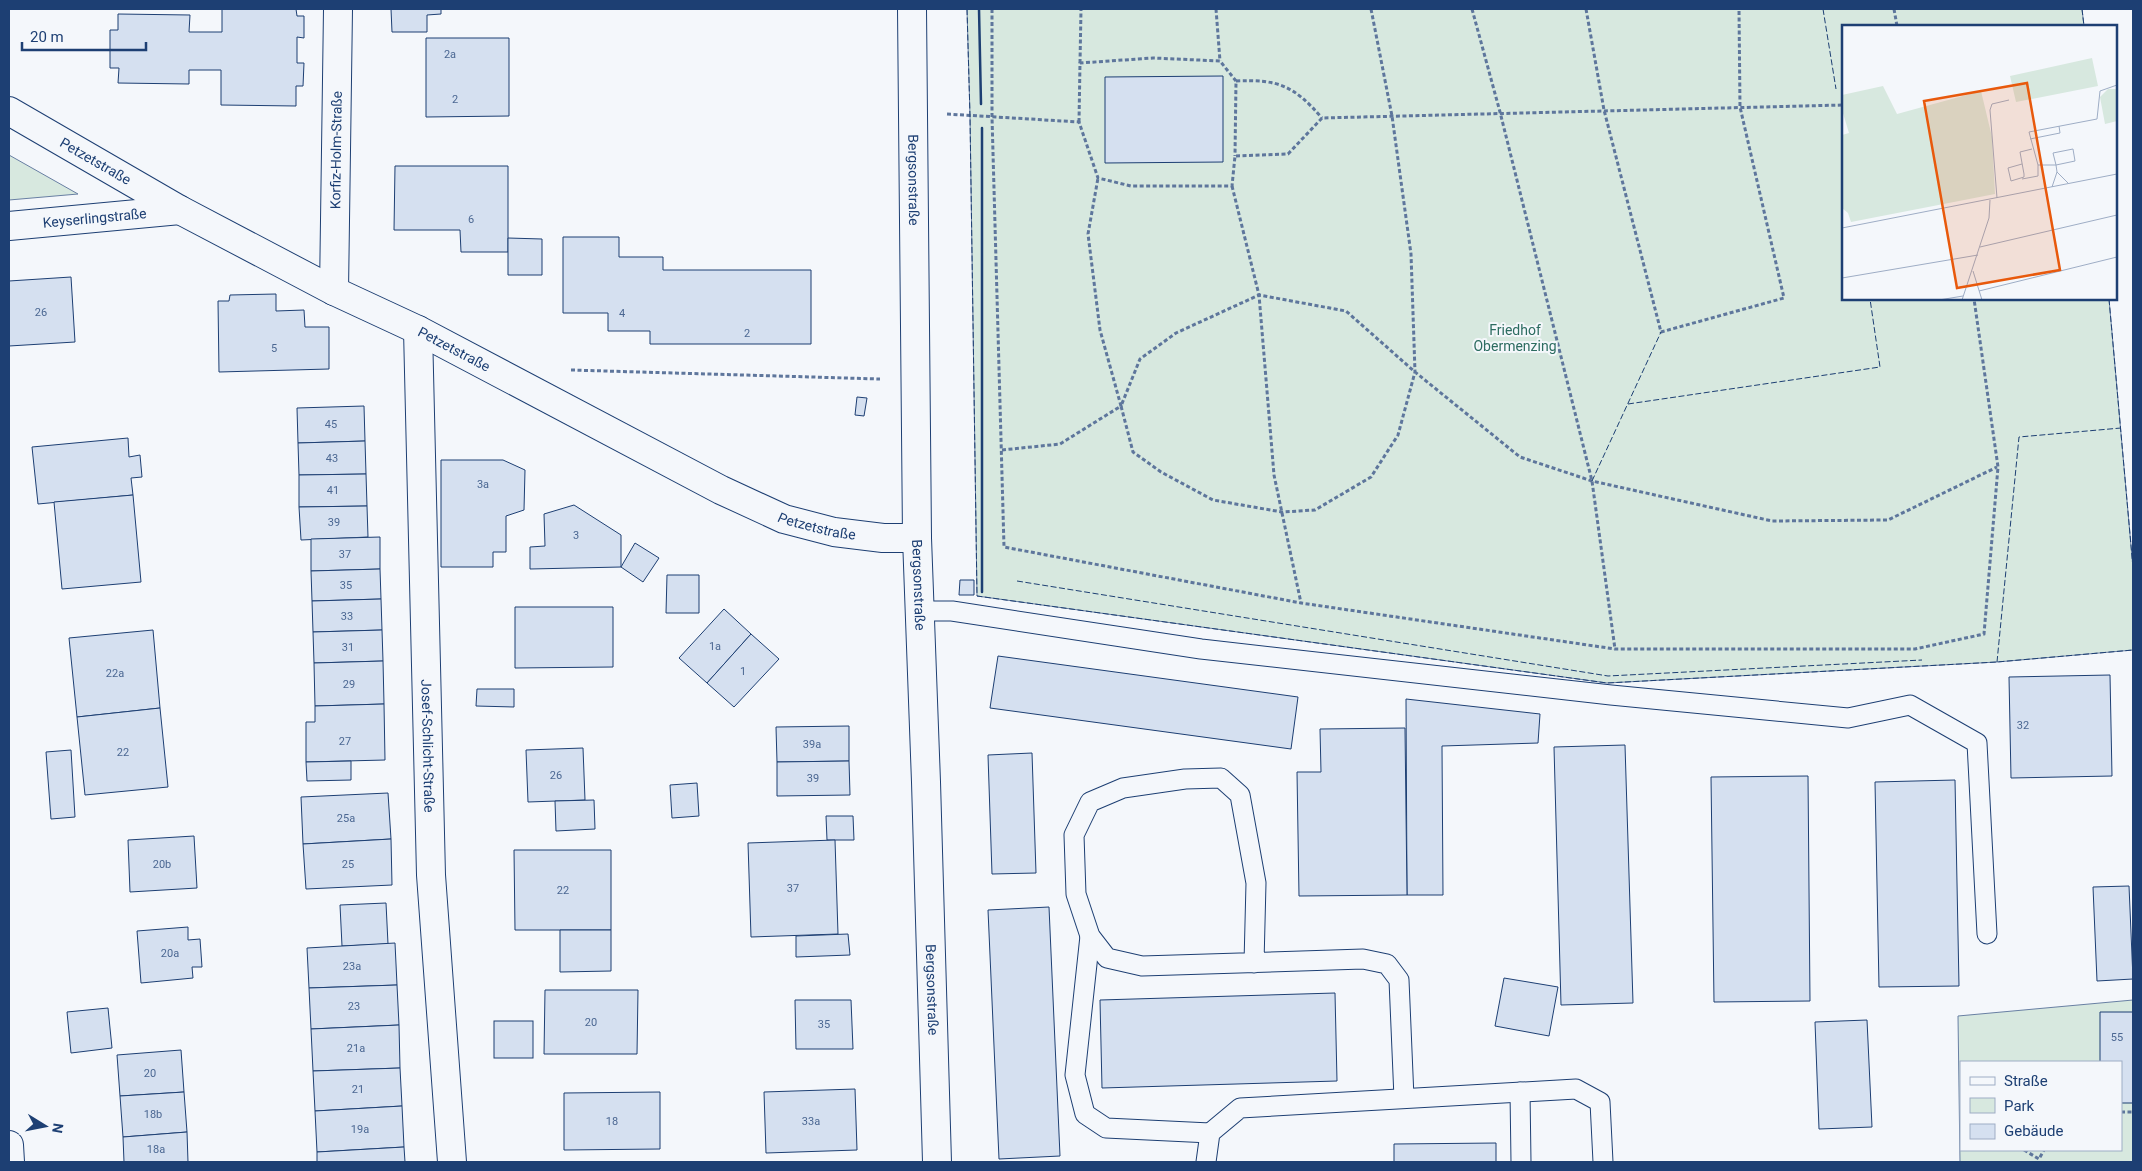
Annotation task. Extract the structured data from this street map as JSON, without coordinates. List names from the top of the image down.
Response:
{
  "streets": {
    "street": [
      "Korfiz-Holm-Straße",
      "Petzetstraße",
      "Bergsonstraße",
      "Keyserlingstraße",
      "Josef-Schlicht-Straße"
    ]
  },
  "crossings": [
    ["Korfiz-Holm-Straße", "Petzetstraße"],
    ["Petzetstraße", "Bergsonstraße"],
    ["Petzetstraße", "Keyserlingstraße"],
    ["Petzetstraße", "Josef-Schlicht-Straße"]
  ],
  "parks": ["Friedhof Obermenzing"],
  "house_numbers": [
    "2a",
    "2",
    "6",
    "26",
    "4",
    "2",
    "5",
    "45",
    "43",
    "3a",
    "41",
    "39",
    "3",
    "37",
    "35",
    "33",
    "1a",
    "31",
    "1",
    "22a",
    "29",
    "32",
    "27",
    "39a",
    "22",
    "26",
    "39",
    "25a",
    "20b",
    "25",
    "37",
    "22",
    "20a",
    "23a",
    "23",
    "20",
    "35",
    "55",
    "21a",
    "20",
    "21",
    "18b",
    "18",
    "33a",
    "19a",
    "18a"
  ],
  "legend": ["Straße", "Park", "Gebäude"],
  "scale_bar": "20 m",
  "north": "right"
}
